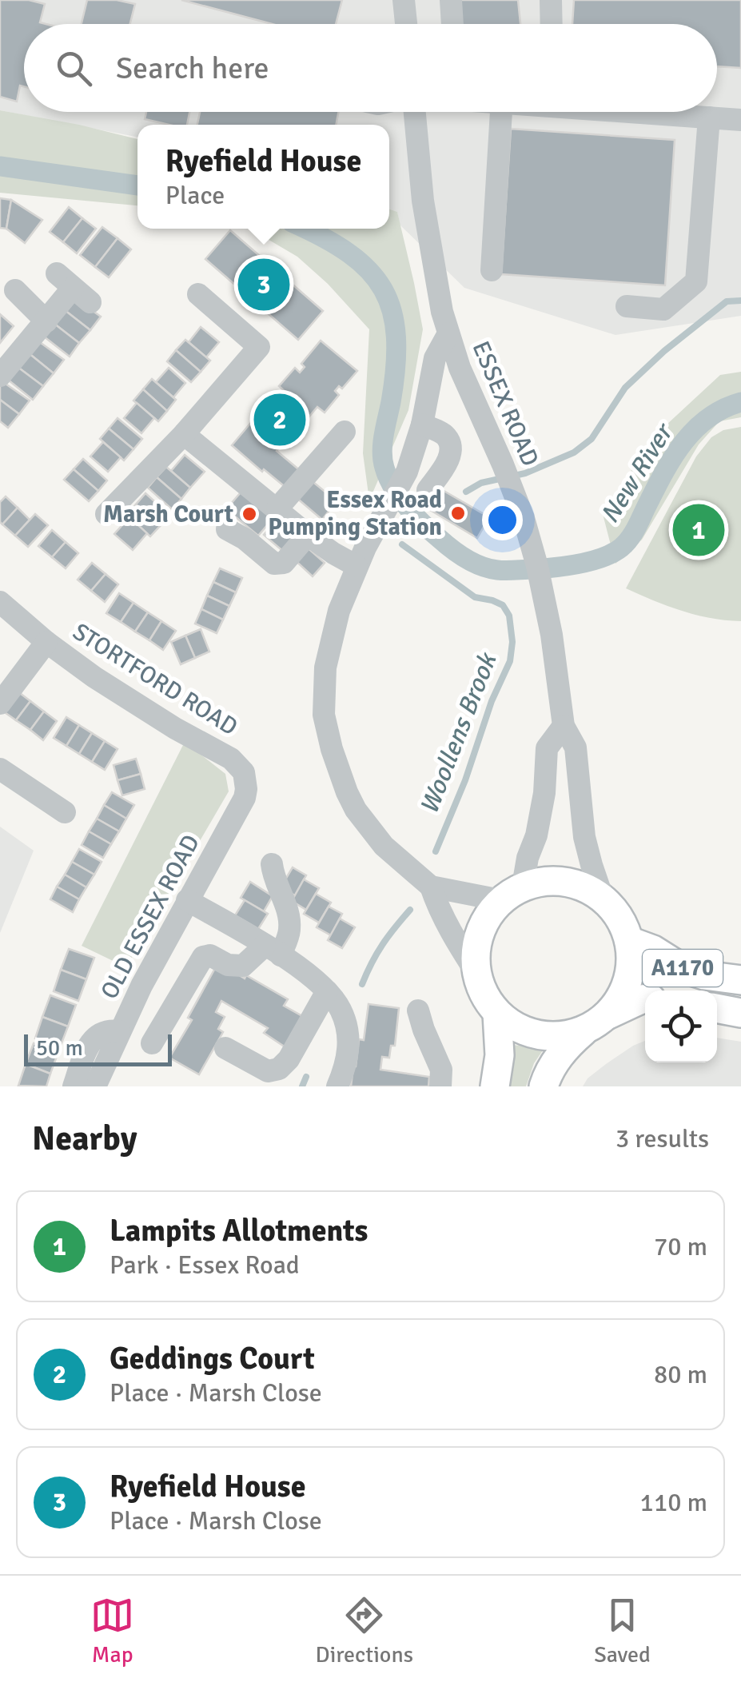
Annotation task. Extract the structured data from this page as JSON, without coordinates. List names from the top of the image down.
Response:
{
  "streets": {
    "main road": ["A1170"],
    "street": ["ESSEX ROAD", "STORTFORD ROAD", "OLD ESSEX ROAD"]
  },
  "crossings": [
    ["ESSEX ROAD", "A1170"],
    ["STORTFORD ROAD", "OLD ESSEX ROAD"]
  ],
  "water": ["New River", "Woollens Brook"],
  "places": ["Essex Road Pumping Station", "Marsh Court"],
  "scale_bar": "50 m",
  "page": {
    "search": "Search here",
    "popup": ["Ryefield House", "Place"],
    "pins": ["3", "2", "1"],
    "scale": "50 m",
    "heading": ["Nearby", "3 results"],
    "list": [
      {
        "mark": "1",
        "name": "Lampits Allotments",
        "note": "Park · Essex Road",
        "value": "70 m"
      },
      {
        "mark": "2",
        "name": "Geddings Court",
        "note": "Place · Marsh Close",
        "value": "80 m"
      },
      {
        "mark": "3",
        "name": "Ryefield House",
        "note": "Place · Marsh Close",
        "value": "110 m"
      }
    ],
    "nav": ["Map", "Directions", "Saved"]
  }
}
